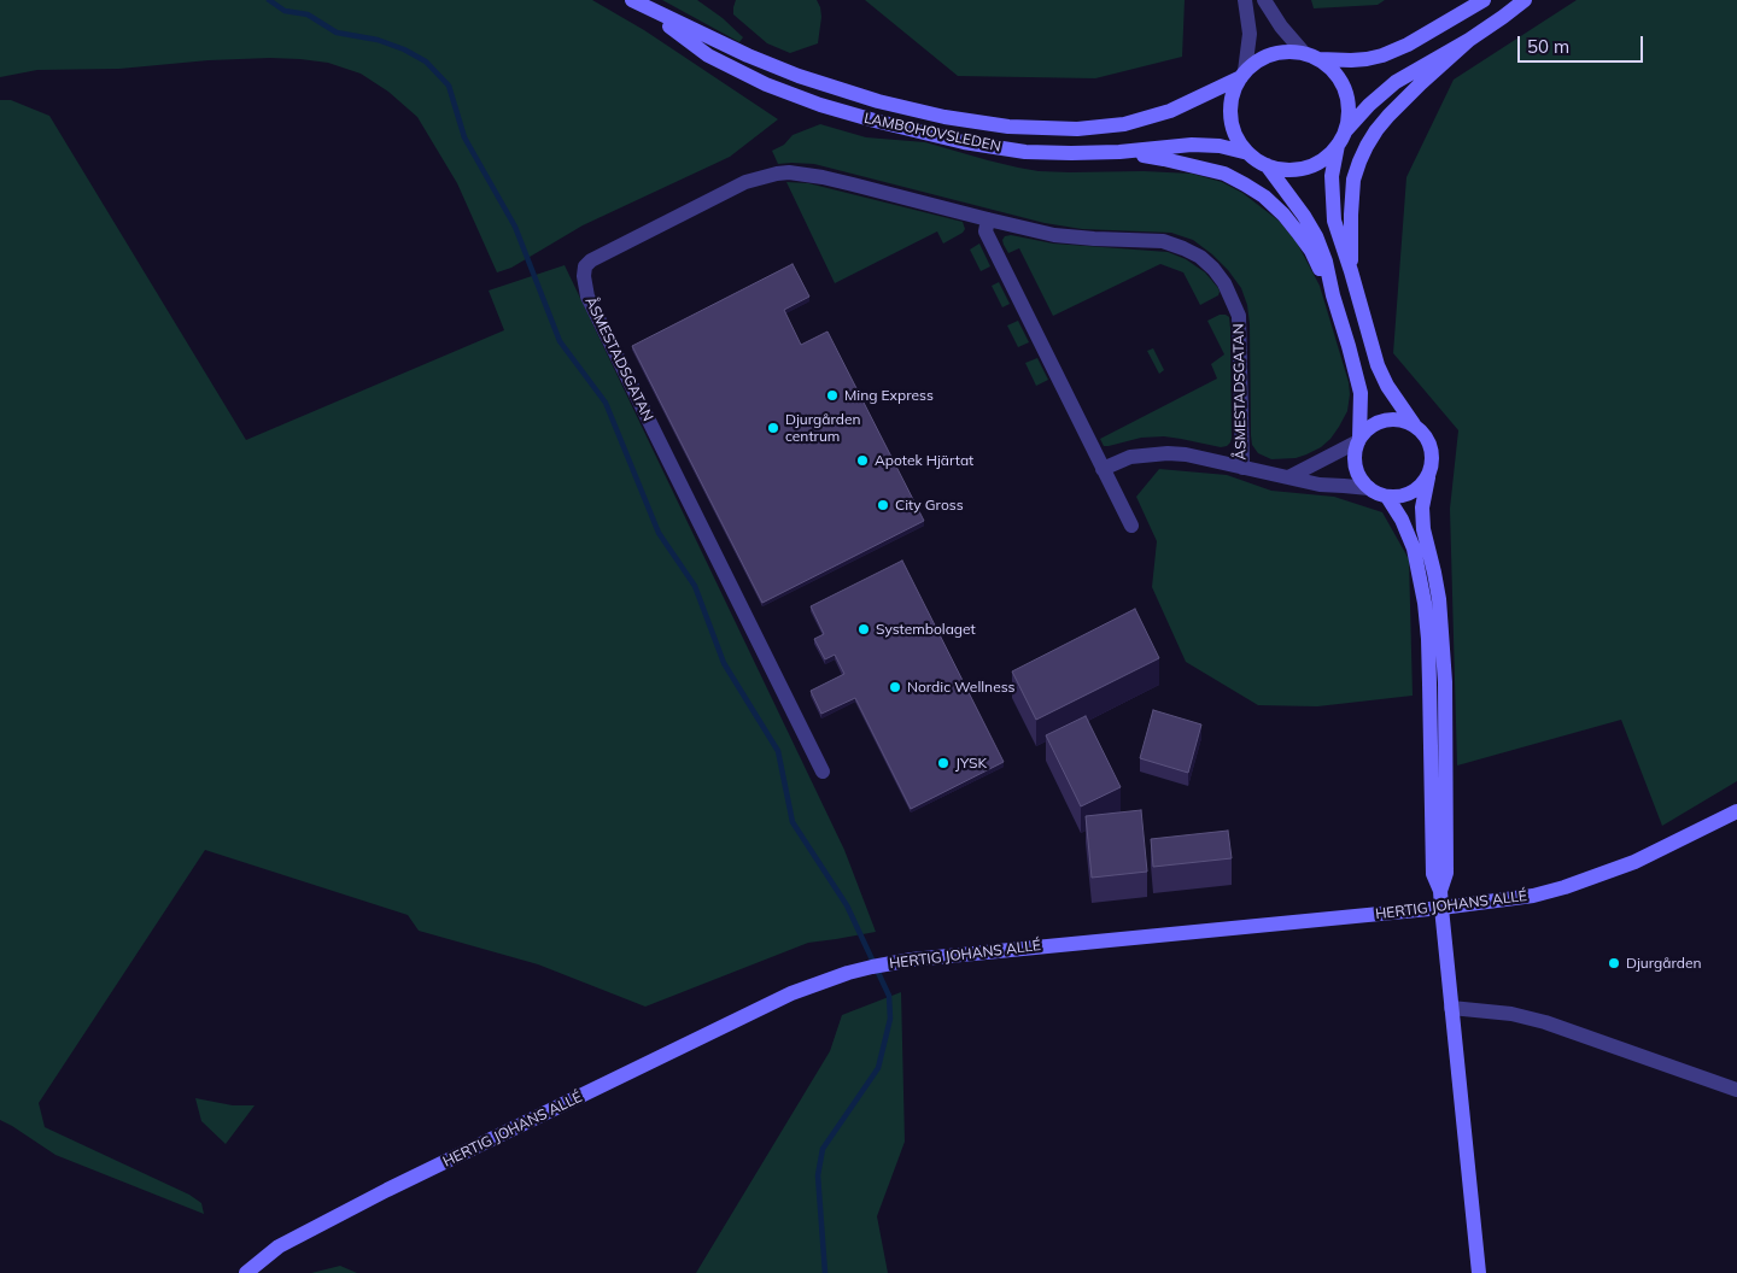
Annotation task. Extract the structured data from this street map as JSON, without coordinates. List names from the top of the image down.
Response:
{
  "streets": {
    "street": ["LAMBOHOVSLEDEN", "ÅSMESTADSGATAN", "HERTIG JOHANS ALLÉ"]
  },
  "places": [
    "Ming Express",
    "Djurgården centrum",
    "Apotek Hjärtat",
    "City Gross",
    "Systembolaget",
    "Nordic Wellness",
    "JYSK",
    "Djurgården"
  ],
  "scale_bar": "50 m"
}
